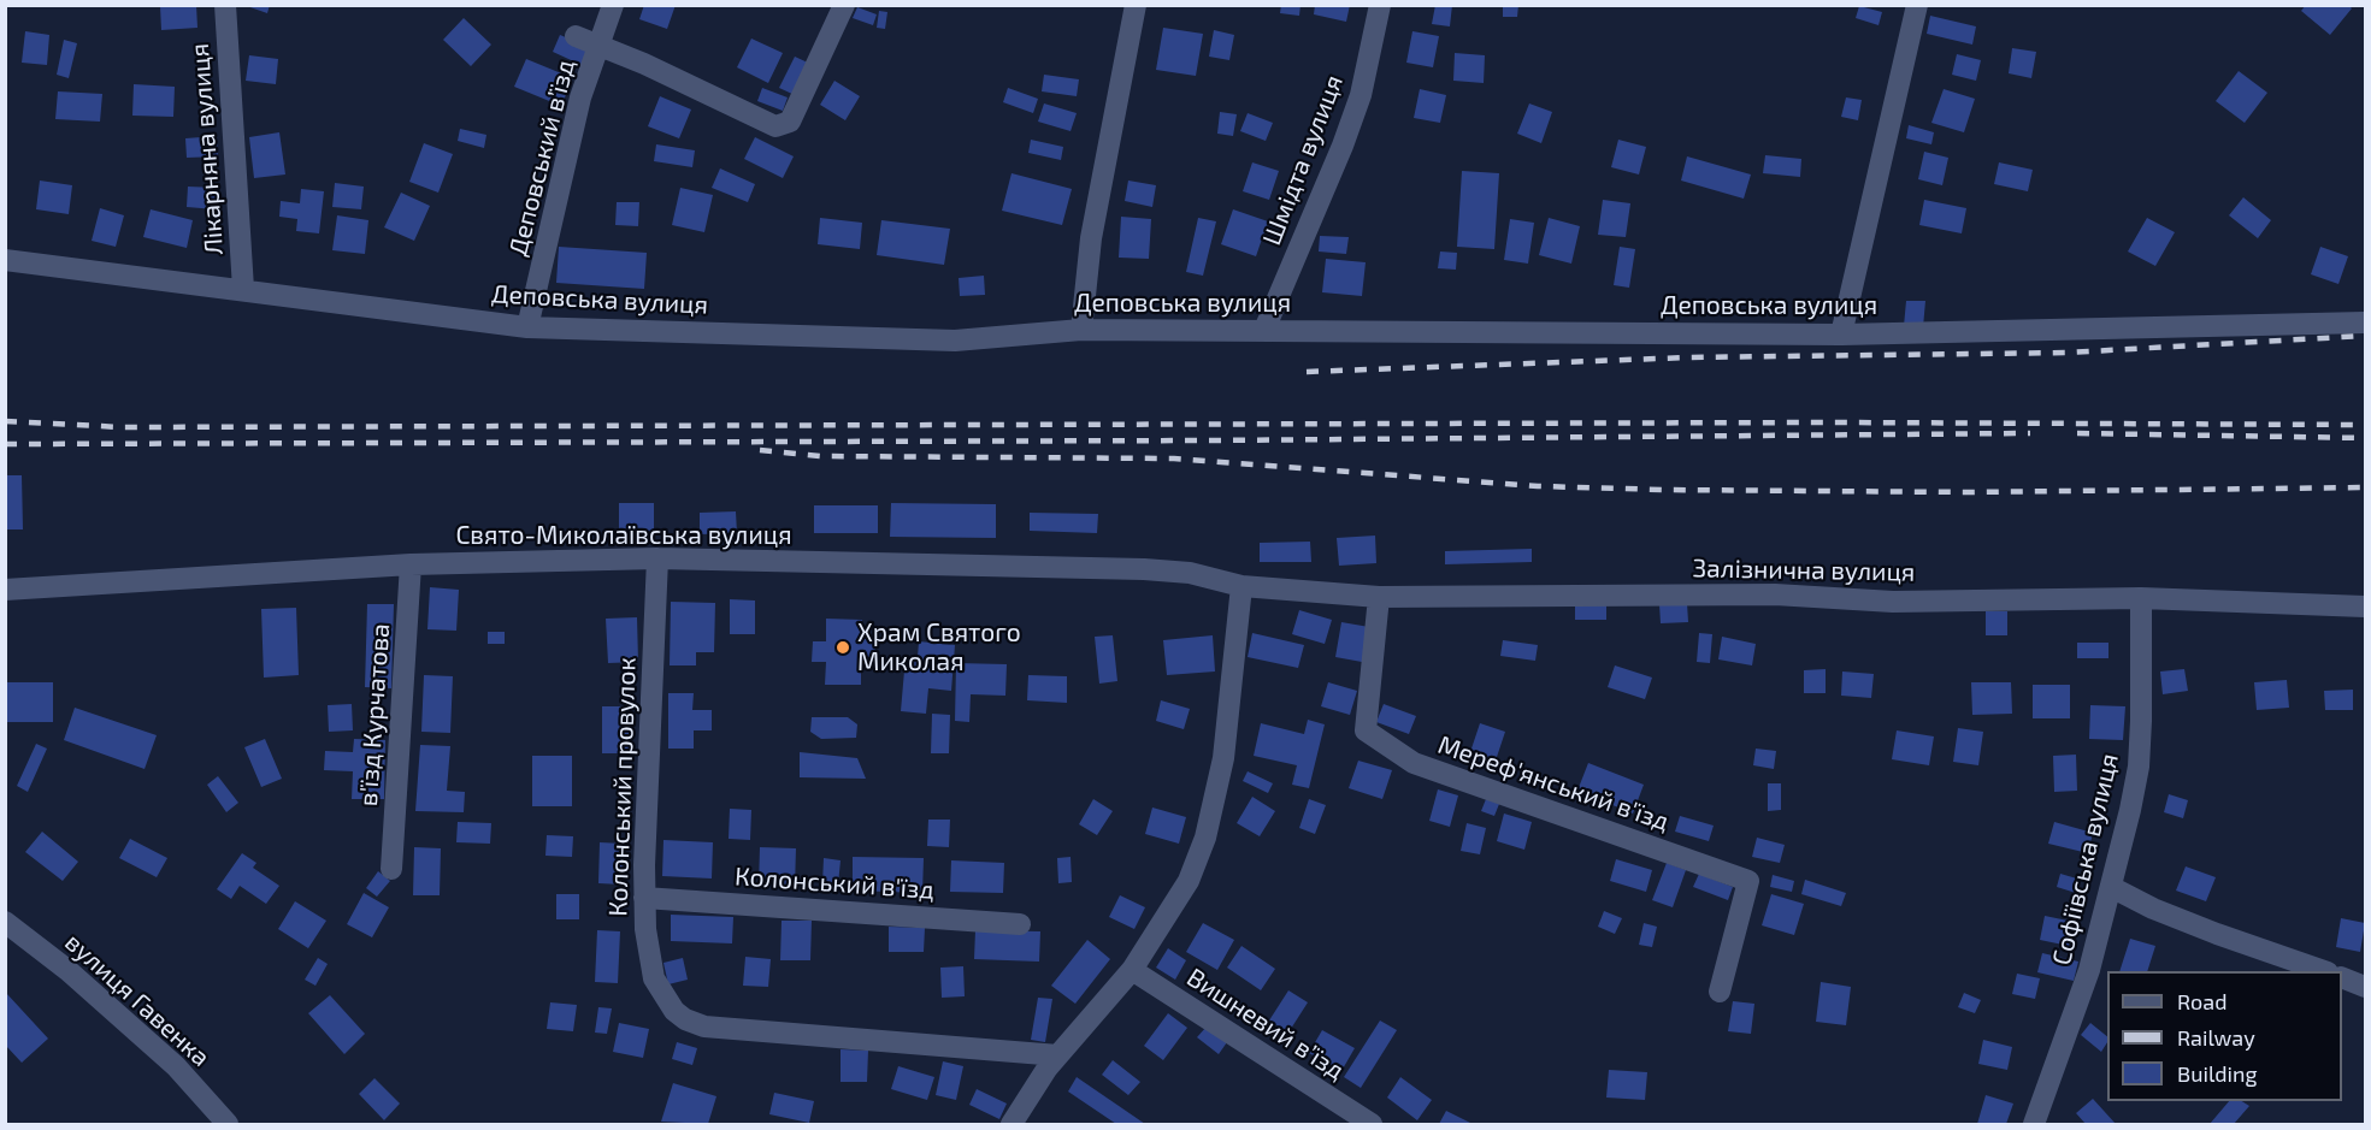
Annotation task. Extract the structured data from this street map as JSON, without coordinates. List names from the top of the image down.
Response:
{
  "streets": {
    "street": [
      "Лікарняна вулиця",
      "Деповський в’їзд",
      "Шмідта вулиця",
      "Деповська вулиця",
      "Свято-Миколаївська вулиця",
      "Залізнична вулиця",
      "в'їзд Курчатова",
      "Мереф'янський в'їзд",
      "Колонський провулок",
      "Софіївська вулиця",
      "Колонський в'їзд",
      "вулиця Гавенка",
      "Вишневий в’їзд"
    ]
  },
  "crossings": [
    ["Лікарняна вулиця", "Деповська вулиця"],
    ["Деповський в’їзд", "Деповська вулиця"],
    ["Шмідта вулиця", "Деповська вулиця"],
    ["Свято-Миколаївська вулиця", "Залізнична вулиця"],
    ["Свято-Миколаївська вулиця", "в'їзд Курчатова"],
    ["Свято-Миколаївська вулиця", "Колонський провулок"],
    ["Залізнична вулиця", "Мереф'янський в'їзд"],
    ["Залізнична вулиця", "Софіївська вулиця"],
    ["Колонський провулок", "Колонський в'їзд"]
  ],
  "places": ["Храм Святого Миколая"],
  "legend": ["Road", "Railway", "Building"]
}
